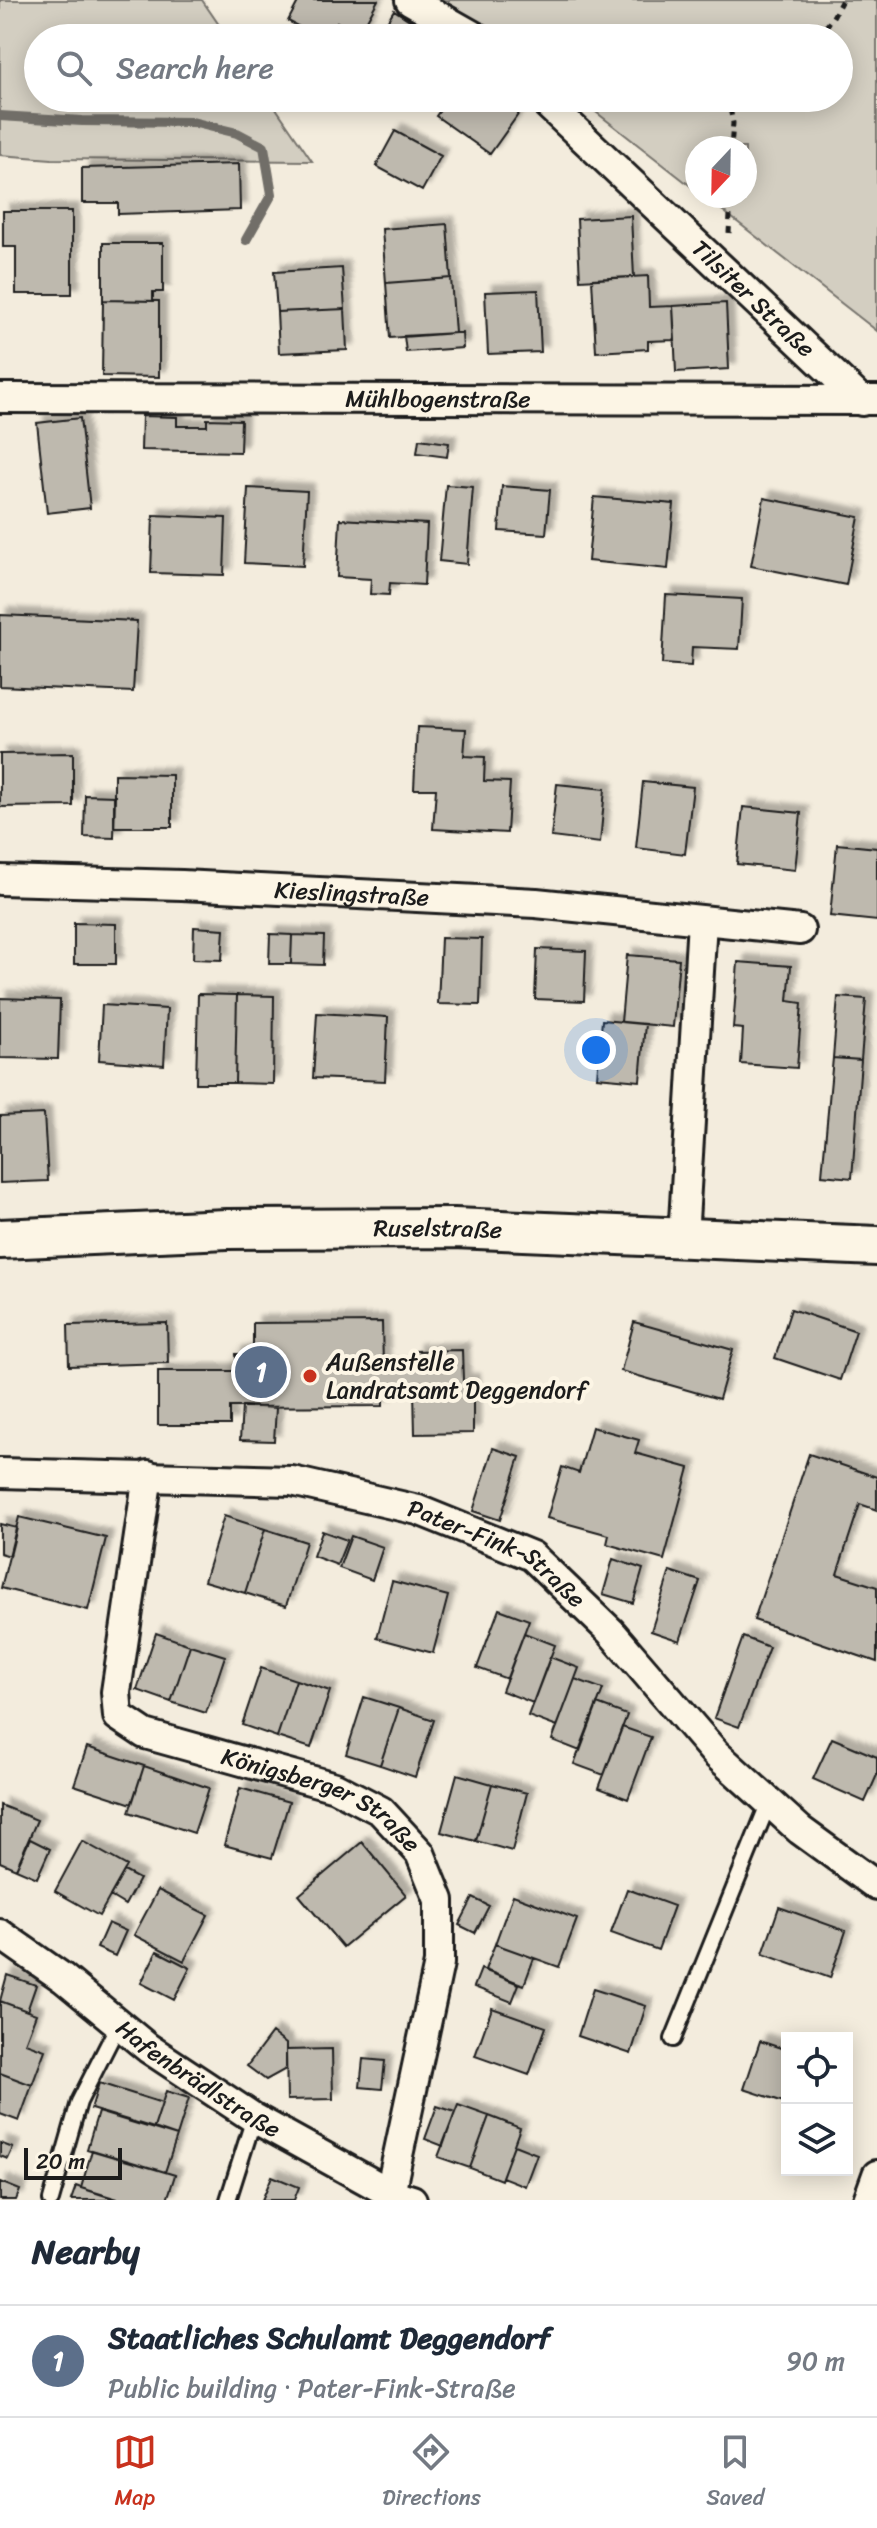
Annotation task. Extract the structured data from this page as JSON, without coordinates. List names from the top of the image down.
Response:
{
  "streets": {
    "main road": ["Ruselstraße"],
    "street": [
      "Tilsiter Straße",
      "Mühlbogenstraße",
      "Kieslingstraße",
      "Pater-Fink-Straße",
      "Königsberger Straße",
      "Hafenbrädlstraße"
    ]
  },
  "crossings": [
    ["Tilsiter Straße", "Mühlbogenstraße"],
    ["Pater-Fink-Straße", "Königsberger Straße"],
    ["Königsberger Straße", "Hafenbrädlstraße"]
  ],
  "places": ["Außenstelle Landratsamt Deggendorf"],
  "scale_bar": "20 m",
  "north": "bottom",
  "page": {
    "search": "Search here",
    "pins": "1",
    "scale": "20 m",
    "heading": "Nearby",
    "list": [
      {
        "mark": "1",
        "name": "Staatliches Schulamt Deggendorf",
        "note": "Public building · Pater-Fink-Straße",
        "value": "90 m"
      }
    ],
    "nav": ["Map", "Directions", "Saved"]
  }
}
